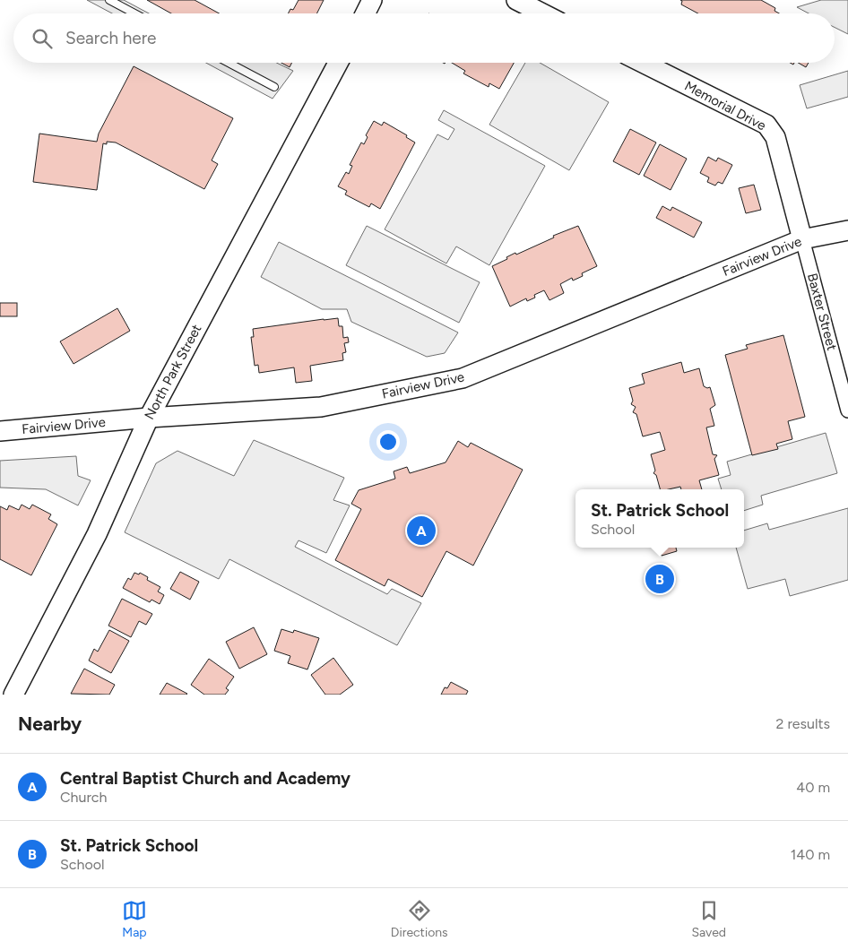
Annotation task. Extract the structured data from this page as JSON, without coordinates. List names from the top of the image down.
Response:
{
  "streets": {
    "main road": ["Memorial Drive", "Fairview Drive", "North Park Street"],
    "street": ["Baxter Street"]
  },
  "crossings": [
    ["Memorial Drive", "Fairview Drive"],
    ["Memorial Drive", "Baxter Street"],
    ["Fairview Drive", "Baxter Street"],
    ["Fairview Drive", "North Park Street"]
  ],
  "page": {
    "search": "Search here",
    "popup": ["St. Patrick School", "School"],
    "pins": ["A", "B"],
    "heading": ["Nearby", "2 results"],
    "list": [
      {
        "mark": "A",
        "name": "Central Baptist Church and Academy",
        "note": "Church",
        "value": "40 m"
      },
      {
        "mark": "B",
        "name": "St. Patrick School",
        "note": "School",
        "value": "140 m"
      }
    ],
    "nav": ["Map", "Directions", "Saved"]
  }
}
